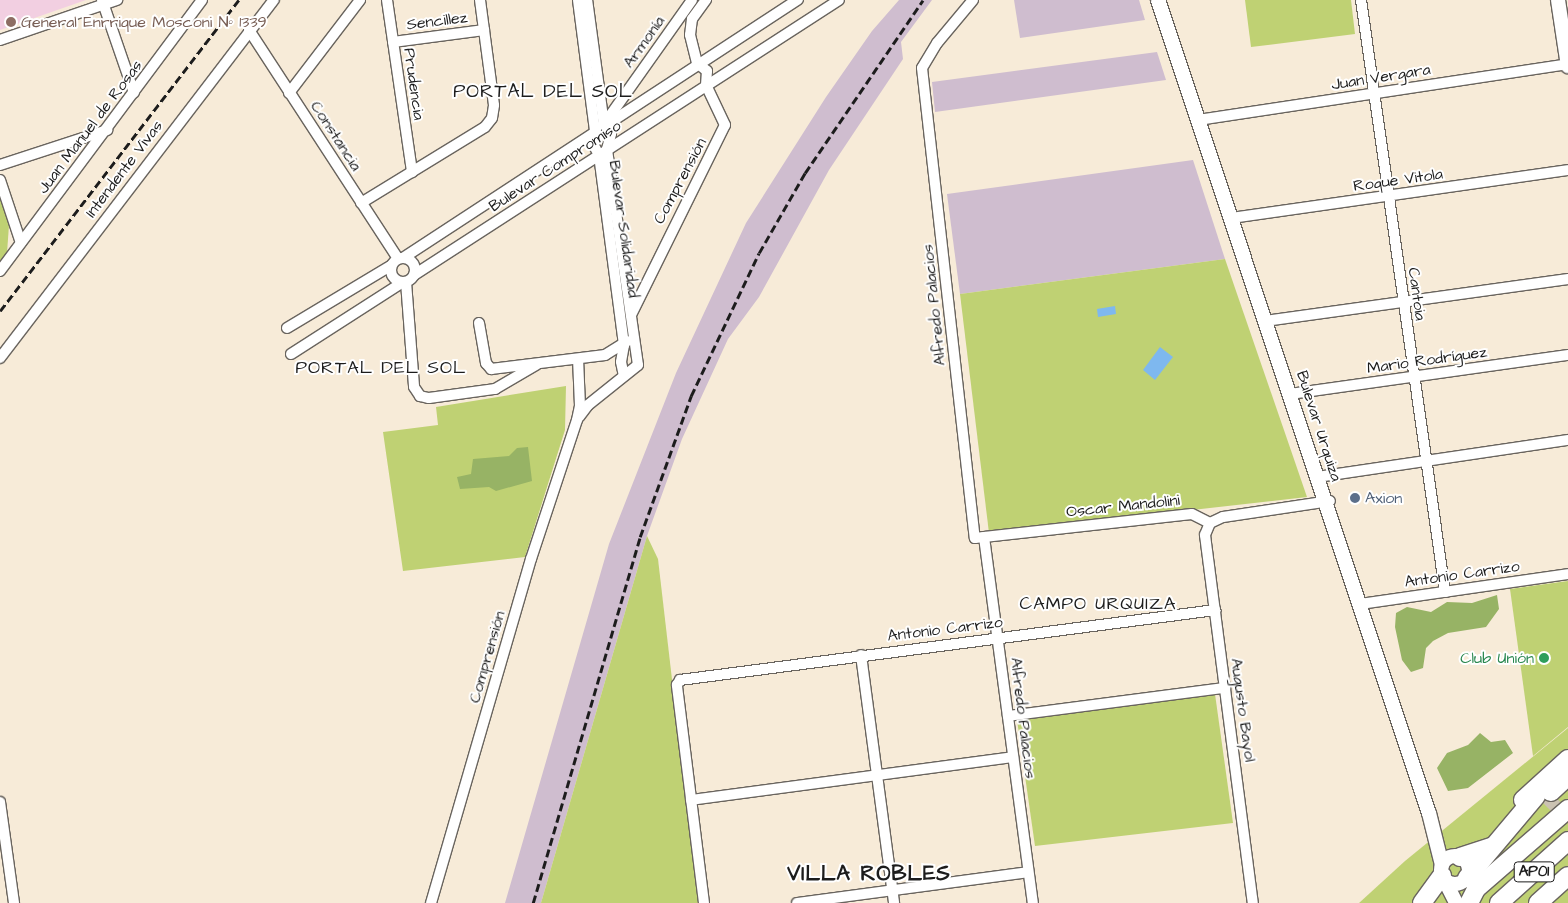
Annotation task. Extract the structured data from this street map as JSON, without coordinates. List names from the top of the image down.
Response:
{
  "streets": {
    "highway": ["AP01"],
    "main road": ["Bulevar Urquiza"],
    "street": [
      "Sencillez",
      "Armonía",
      "Juan Vergara",
      "Prudencia",
      "Juan Manuel de Rosas",
      "Constancia",
      "Bulevar Compromiso",
      "Intendente Vivas",
      "Roque Vitola",
      "Comprensión",
      "Bulevar Solidaridad",
      "Cantoia",
      "Alfredo Palacios",
      "Mario Rodríguez",
      "Oscar Mandolini",
      "Antonio Carrizo",
      "Augusto Bayol"
    ]
  },
  "crossings": [
    ["Sencillez", "Prudencia"],
    ["Armonía", "Bulevar Compromiso"],
    ["Armonía", "Comprensión"],
    ["Armonía", "Bulevar Solidaridad"],
    ["Juan Vergara", "Cantoia"],
    ["Juan Vergara", "Bulevar Urquiza"],
    ["Constancia", "Bulevar Compromiso"],
    ["Constancia", "Intendente Vivas"],
    ["Bulevar Compromiso", "Comprensión"],
    ["Bulevar Compromiso", "Bulevar Solidaridad"],
    ["Roque Vitola", "Cantoia"],
    ["Roque Vitola", "Bulevar Urquiza"],
    ["Comprensión", "Bulevar Solidaridad"],
    ["Cantoia", "Mario Rodríguez"],
    ["Cantoia", "Antonio Carrizo"],
    ["Alfredo Palacios", "Oscar Mandolini"],
    ["Alfredo Palacios", "Antonio Carrizo"],
    ["Mario Rodríguez", "Bulevar Urquiza"],
    ["Bulevar Urquiza", "Antonio Carrizo"],
    ["Oscar Mandolini", "Augusto Bayol"],
    ["Antonio Carrizo", "Augusto Bayol"]
  ],
  "districts": [
    "PORTAL DEL SOL",
    "PORTAL DEL SOL",
    "CAMPO URQUIZA",
    "VILLA ROBLES"
  ],
  "places": ["General Enrrique Mosconi Nº 1339", "Axion", "Club Unión"]
}
